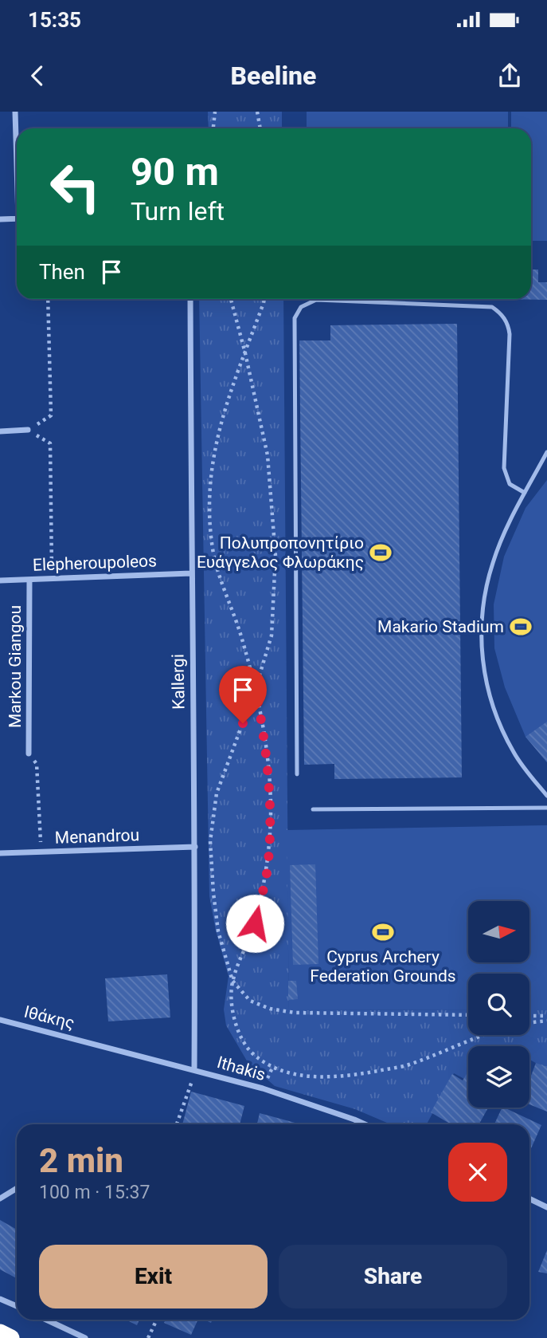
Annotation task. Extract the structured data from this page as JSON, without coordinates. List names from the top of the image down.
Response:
{
  "streets": {
    "street": [
      "Elepheroupoleos",
      "Markou Giangou",
      "Kallergi",
      "Menandrou",
      "Ιθάκης",
      "Ithakis"
    ]
  },
  "crossings": [
    ["Elepheroupoleos", "Markou Giangou"],
    ["Elepheroupoleos", "Kallergi"],
    ["Kallergi", "Menandrou"],
    ["Kallergi", "Ithakis"],
    ["Ιθάκης", "Ithakis"]
  ],
  "places": {
    "sports": ["Πολυπροπονητίριο Ευάγγελος Φλωράκης", "Makario Stadium", "Cyprus Archery Federation Grounds"]
  },
  "north": "right",
  "page": {
    "status": "15:35",
    "header": "Beeline",
    "turn": ["90 m", "Turn left"],
    "then": "Then",
    "heading": ["2 min", "100 m · 15:37"],
    "buttons": ["Exit", "Share"]
  }
}
